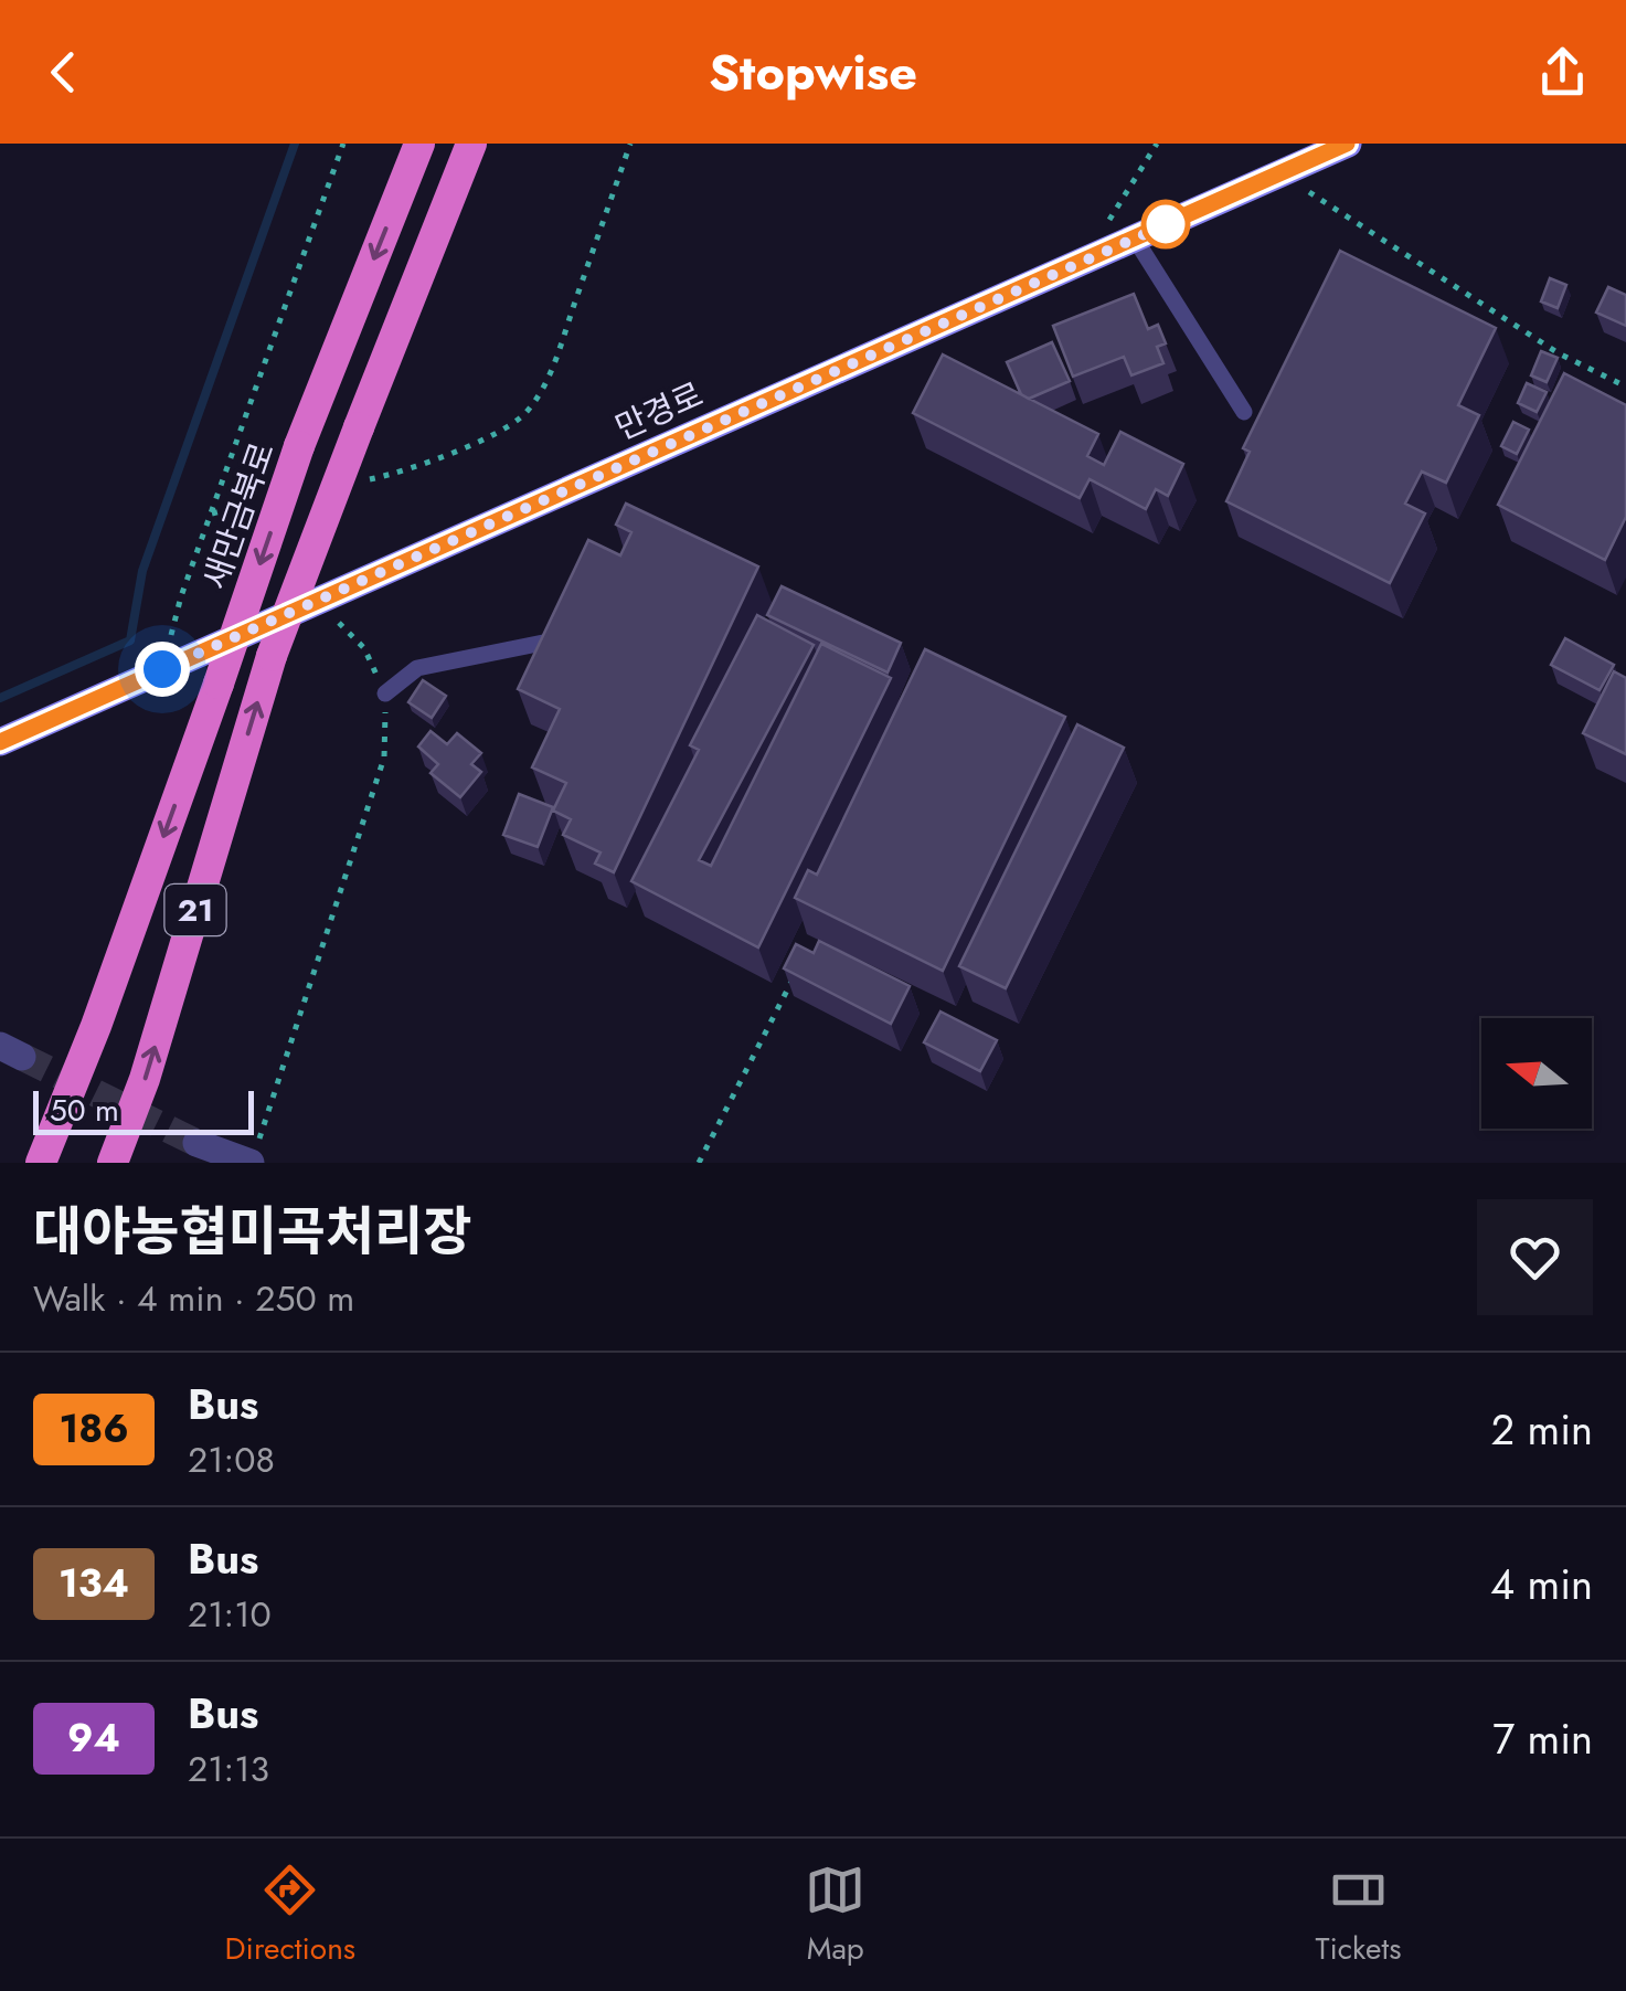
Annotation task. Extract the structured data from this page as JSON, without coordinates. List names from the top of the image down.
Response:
{
  "streets": {
    "highway": ["새만금북로", "21"],
    "main road": ["만경로"]
  },
  "lines": ["bus line 186"],
  "scale_bar": "50 m",
  "north": "left",
  "page": {
    "header": "Stopwise",
    "scale": "50 m",
    "heading": ["대야농협미곡처리장", "Walk · 4 min · 250 m"],
    "list": [
      {
        "mark": "186",
        "name": "Bus",
        "note": "21:08",
        "value": "2 min"
      },
      {
        "mark": "134",
        "name": "Bus",
        "note": "21:10",
        "value": "4 min"
      },
      {
        "mark": "94",
        "name": "Bus",
        "note": "21:13",
        "value": "7 min"
      }
    ],
    "tabs": ["Directions", "Map", "Tickets"]
  }
}
